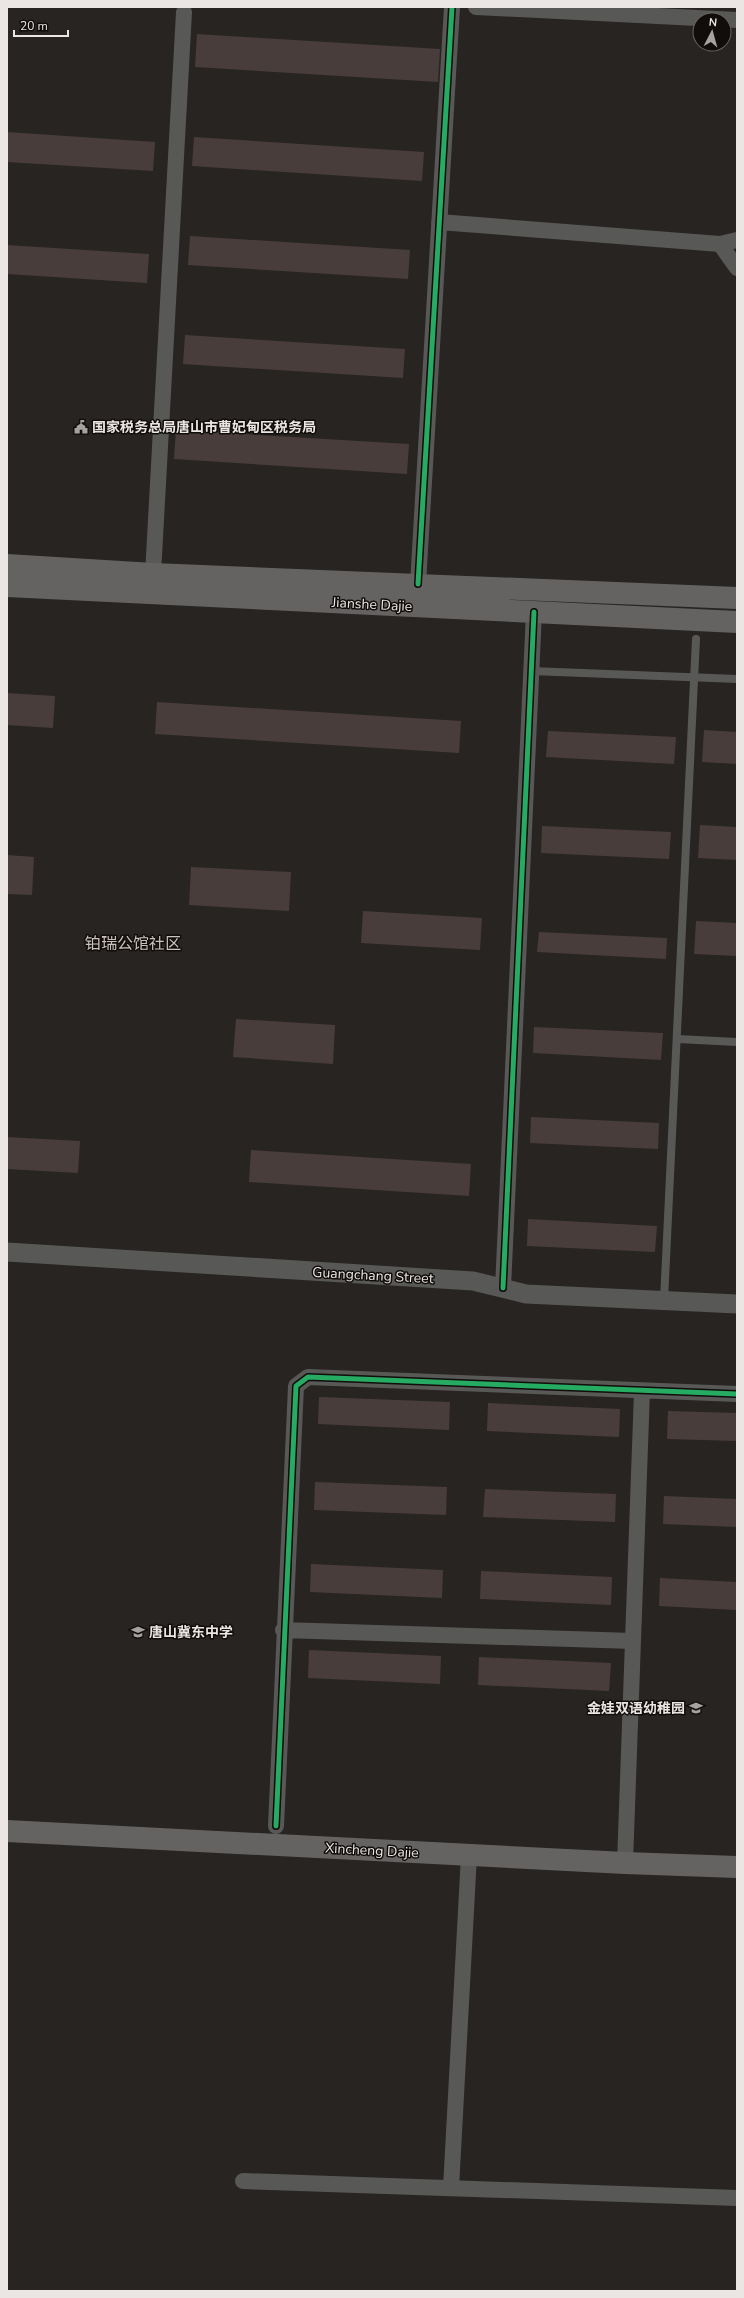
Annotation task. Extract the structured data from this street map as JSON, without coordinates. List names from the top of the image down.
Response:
{
  "streets": {
    "main road": ["Jianshe Dajie", "Xincheng Dajie"],
    "street": ["Guangchang Street"]
  },
  "districts": ["铂瑞公馆社区"],
  "places": {
    "public building": ["国家税务总局唐山市曹妃甸区税务局"],
    "school or university": ["唐山冀东中学", "金娃双语幼稚园"]
  },
  "scale_bar": "20 m",
  "north": "top"
}
